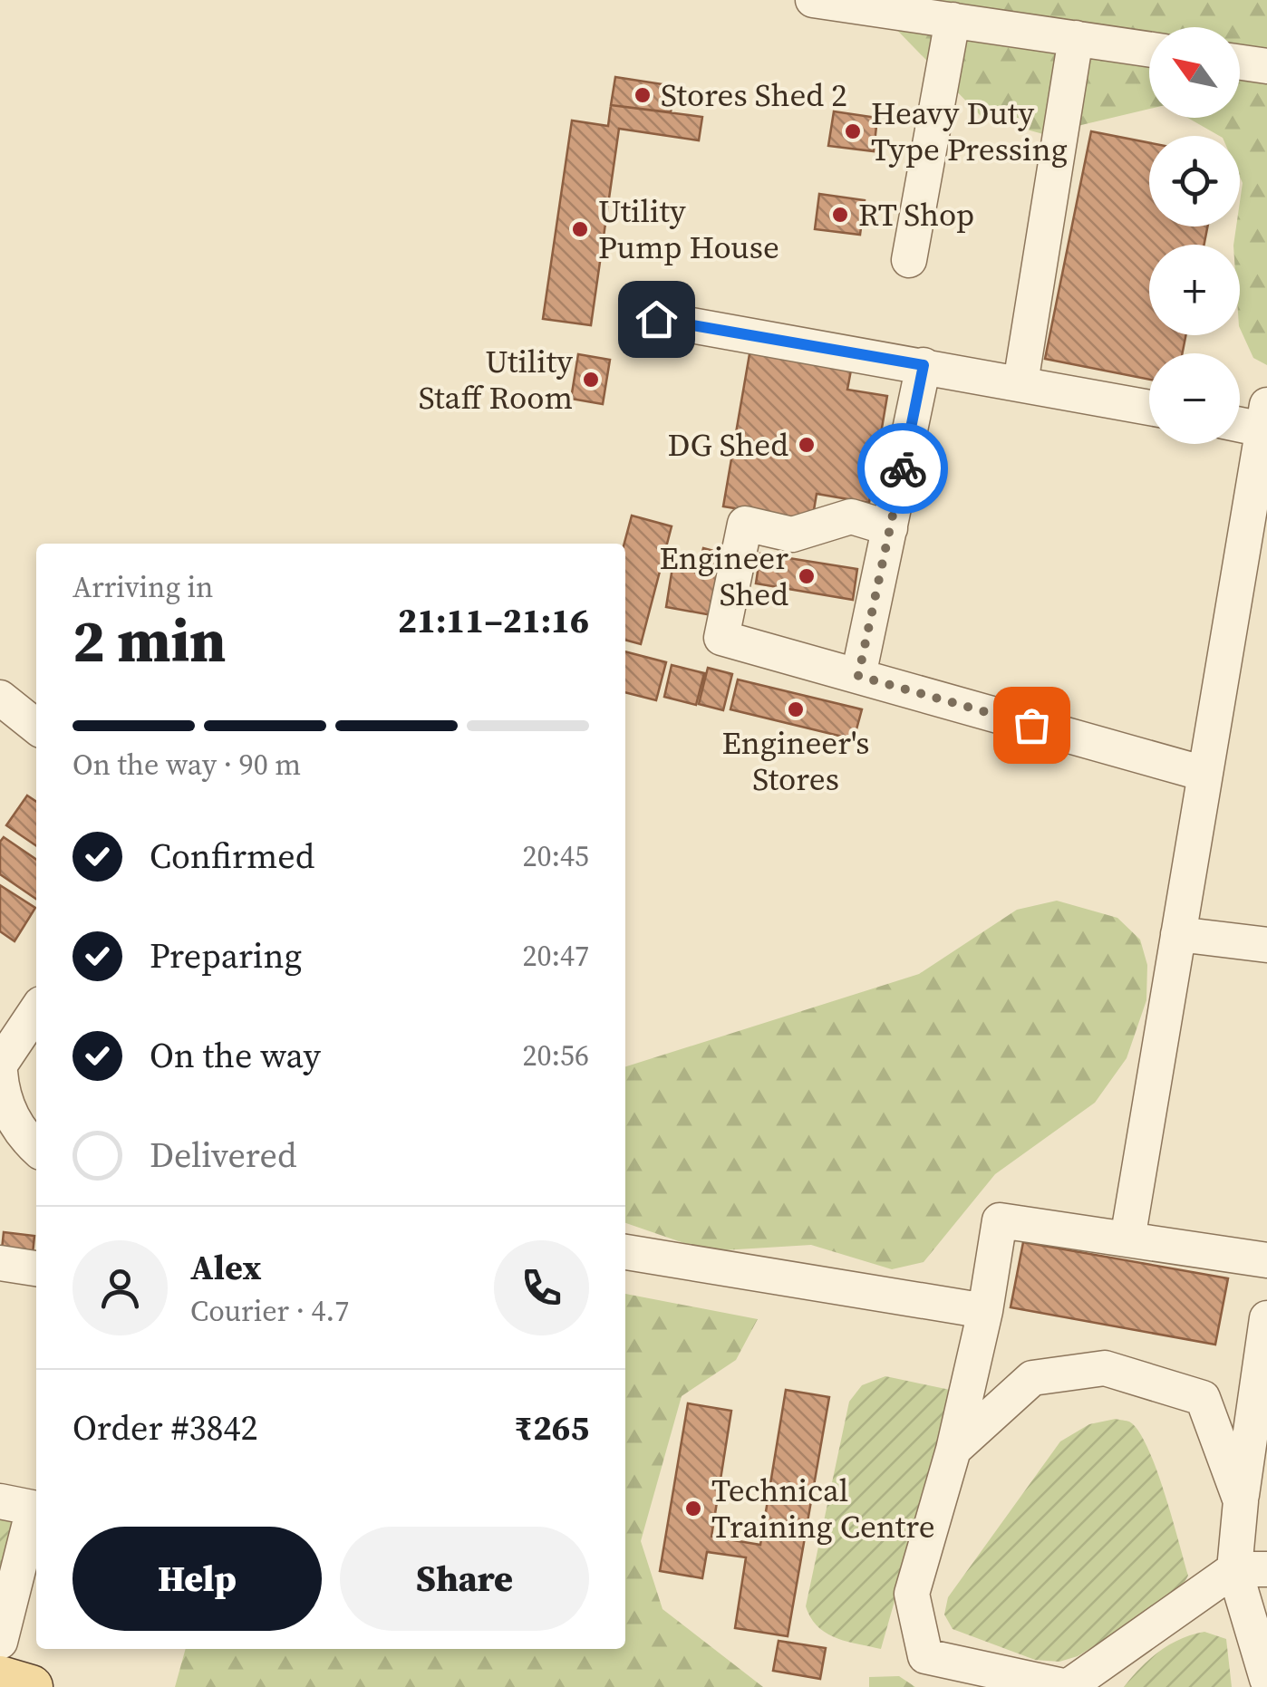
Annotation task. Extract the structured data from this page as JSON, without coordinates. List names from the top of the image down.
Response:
{
  "places": [
    "Stores Shed 2",
    "Heavy Duty Type Pressing",
    "RT Shop",
    "Utility Pump House",
    "Utility Staff Room",
    "DG Shed",
    "Engineer Shed",
    "Engineer's Stores",
    "Technical Training Centre"
  ],
  "north": "top left",
  "page": {
    "map_buttons": ["+", "−"],
    "heading": ["2 min", "Arriving in", "21:11–21:16"],
    "panel": [
      "Alex",
      "Courier · 4.7",
      "Order #3842",
      "₹265"
    ],
    "bar": "On the way · 90 m",
    "list": [
      ["Confirmed", "20:45"],
      ["Preparing", "20:47"],
      ["On the way", "20:56"],
      "Delivered"
    ],
    "buttons": ["Help", "Share"]
  }
}
